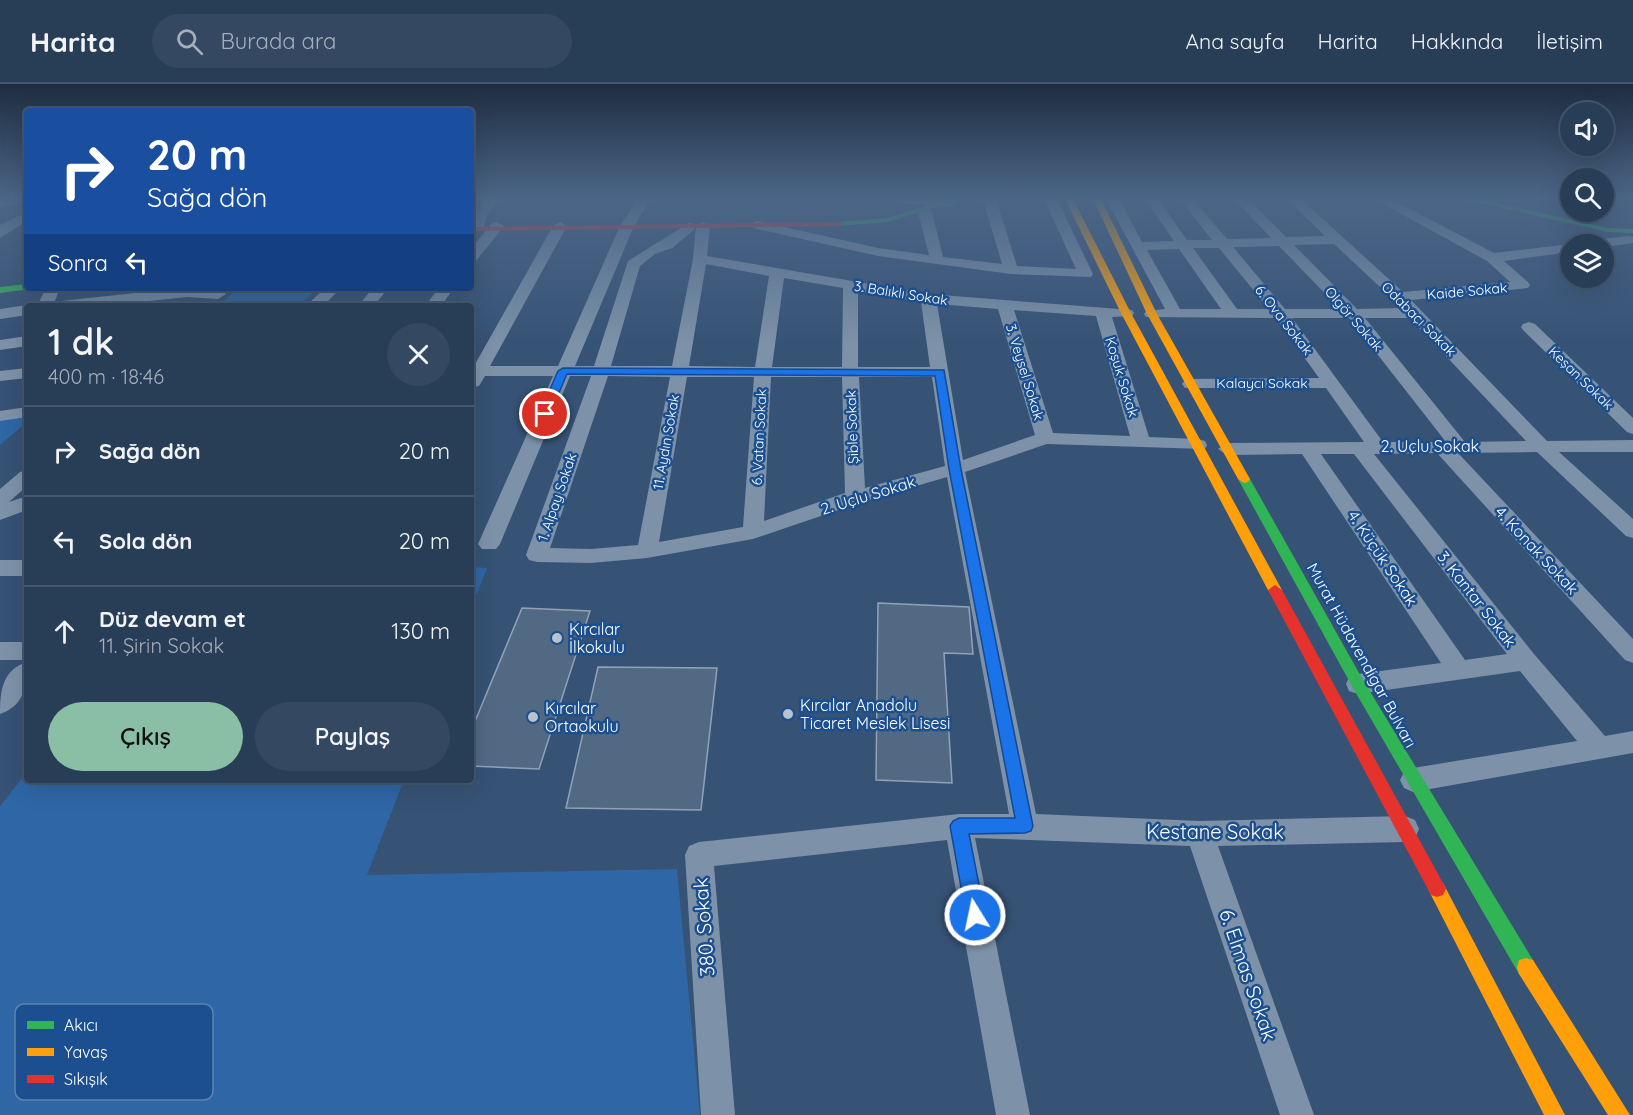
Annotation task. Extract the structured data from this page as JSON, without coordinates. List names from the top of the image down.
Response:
{
  "streets": {
    "main road": ["Murat Hüdavendigar Bulvarı"],
    "street": [
      "Kaide Sokak",
      "3. Balıklı Sokak",
      "Olgör Sokak",
      "Odabaçı Sokak",
      "6. Ova Sokak",
      "3. Veysel Sokak",
      "Koşuk Sokak",
      "Keşan Sokak",
      "Kalaycı Sokak",
      "Şible Sokak",
      "6. Vatan Sokak",
      "11. Aydın Sokak",
      "2. Uçlu Sokak",
      "1. Alpay Sokak",
      "4. Konak Sokak",
      "4. Küçük Sokak",
      "3. Kantar Sokak",
      "Kestane Sokak",
      "380. Sokak",
      "6. Elmas Sokak"
    ]
  },
  "crossings": [
    ["Kaide Sokak", "Odabaçı Sokak"],
    ["3. Balıklı Sokak", "3. Veysel Sokak"],
    ["3. Balıklı Sokak", "Koşuk Sokak"],
    ["3. Balıklı Sokak", "Şible Sokak"],
    ["3. Balıklı Sokak", "6. Vatan Sokak"],
    ["3. Balıklı Sokak", "11. Aydın Sokak"],
    ["Olgör Sokak", "2. Uçlu Sokak"],
    ["Olgör Sokak", "4. Konak Sokak"],
    ["Odabaçı Sokak", "2. Uçlu Sokak"],
    ["6. Ova Sokak", "Kalaycı Sokak"],
    ["6. Ova Sokak", "2. Uçlu Sokak"],
    ["6. Ova Sokak", "3. Kantar Sokak"],
    ["3. Veysel Sokak", "2. Uçlu Sokak"],
    ["Koşuk Sokak", "2. Uçlu Sokak"],
    ["Kalaycı Sokak", "Murat Hüdavendigar Bulvarı"],
    ["Şible Sokak", "2. Uçlu Sokak"],
    ["6. Vatan Sokak", "2. Uçlu Sokak"],
    ["11. Aydın Sokak", "2. Uçlu Sokak"],
    ["2. Uçlu Sokak", "1. Alpay Sokak"],
    ["2. Uçlu Sokak", "4. Konak Sokak"],
    ["2. Uçlu Sokak", "4. Küçük Sokak"],
    ["2. Uçlu Sokak", "3. Kantar Sokak"],
    ["2. Uçlu Sokak", "Murat Hüdavendigar Bulvarı"],
    ["Kestane Sokak", "380. Sokak"],
    ["Kestane Sokak", "6. Elmas Sokak"]
  ],
  "places": ["Kırcılar İlkokulu", "Kırcılar Anadolu Ticaret Meslek Lisesi", "Kırcılar Ortaokulu"],
  "legend": ["Akıcı", "Yavaş", "Sıkışık"],
  "page": {
    "header": "Harita",
    "search": "Burada ara",
    "nav": [
      "Ana sayfa",
      "Harita",
      "Hakkında",
      "İletişim"
    ],
    "turn": ["20 m", "Sağa dön"],
    "then": "Sonra",
    "heading": ["1 dk", "400 m · 18:46"],
    "list": [
      {
        "name": "Sağa dön",
        "value": "20 m"
      },
      {
        "name": "Sola dön",
        "value": "20 m"
      },
      {
        "name": "Düz devam et",
        "note": "11. Şirin Sokak",
        "value": "130 m"
      }
    ],
    "buttons": ["Çıkış", "Paylaş"]
  }
}
